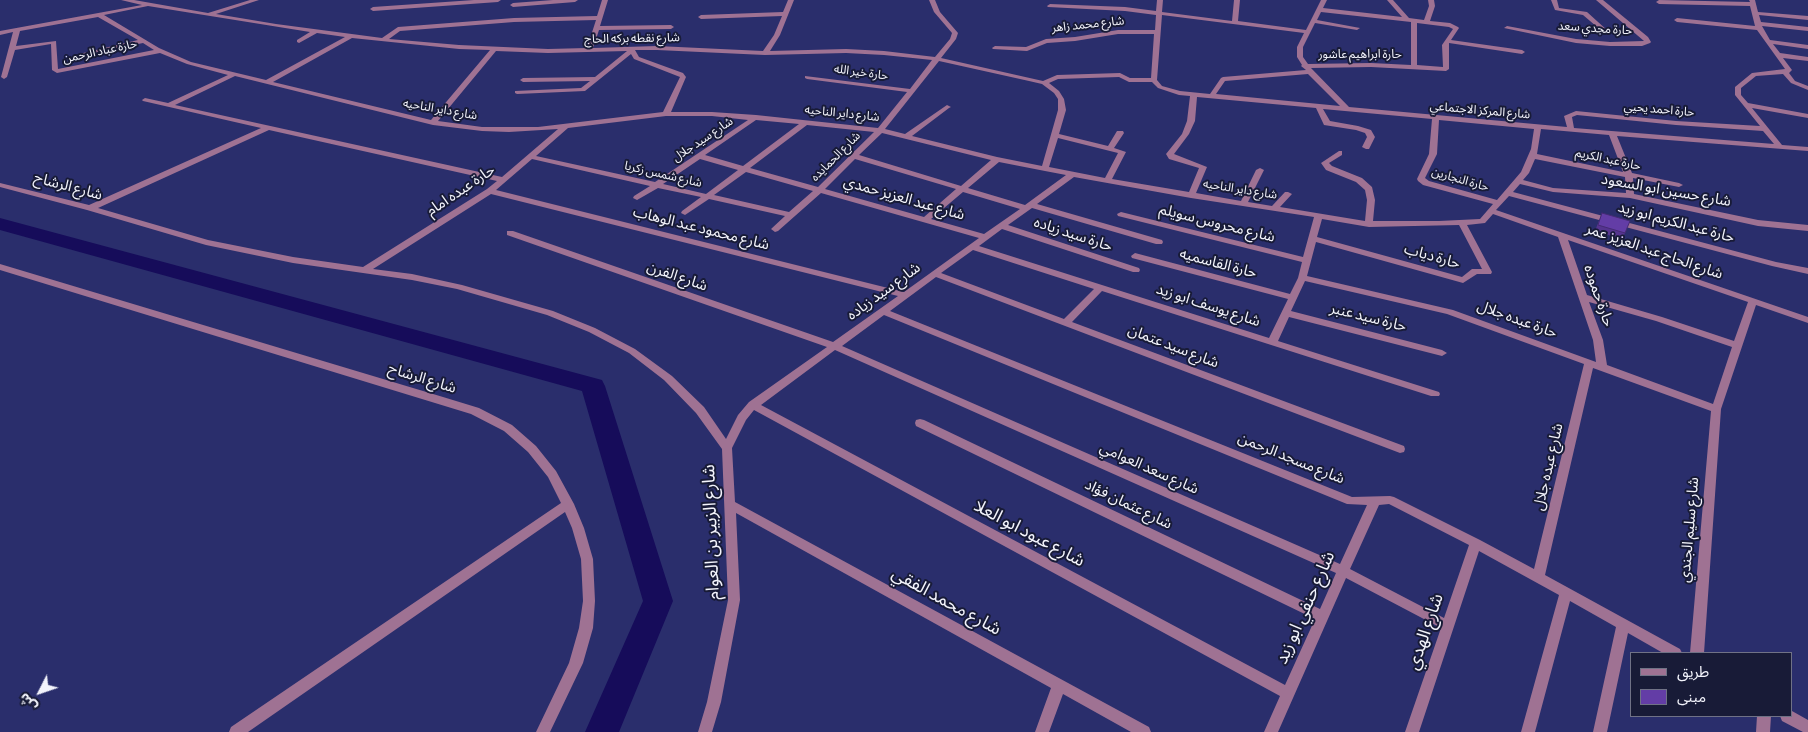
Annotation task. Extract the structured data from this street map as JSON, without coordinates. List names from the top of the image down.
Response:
{
  "streets": {
    "street": [
      "شارع محمد زاهر",
      "حارة مجدي سعد",
      "شارع نقطه بركه الحاج",
      "حارة عباد الرحمن",
      "حارة ابراهيم عاشور",
      "حارة خير الله",
      "شارع داير الناحيه",
      "حارة احمد يحيي",
      "شارع المركز الاجتماعي",
      "شارع سيد جلال",
      "شارع الحمايده",
      "حارة عبد الكريم",
      "شارع شمس زكريا",
      "حارة النجارين",
      "شارع الرشاح",
      "حارة عبده امام",
      "شارع حسين ابو السعود",
      "شارع عبد العزيز حمدي",
      "حارة عبد الكريم ابو زيد",
      "شارع محروس سويلم",
      "شارع محمود عبد الوهاب",
      "حارة سيد زياده",
      "شارع الحاج عبد العزيز عمر",
      "حارة دياب",
      "حارة القاسميه",
      "شارع الفرن",
      "شارع سيد زياده",
      "حارة حموده",
      "شارع يوسف ابو زيد",
      "حارة سيد عنبر",
      "حارة عبده جلال",
      "شارع سيد عتمان",
      "شارع مسجد الرحمن",
      "شارع عبده جلال",
      "شارع سعد العوامي",
      "شارع عثمان فؤاد",
      "شارع سليم الجندي",
      "شارع الزبير بن العوام",
      "شارع عبود ابو العلا",
      "شارع محمد الفقي",
      "شارع حنفي ابو زيد",
      "شارع الهدي"
    ]
  },
  "crossings": [
    ["شارع نقطه بركه الحاج", "شارع الحمايده"],
    ["حارة عباد الرحمن", "شارع داير الناحيه"],
    ["حارة خير الله", "شارع الحمايده"],
    ["شارع داير الناحيه", "شارع المركز الاجتماعي"],
    ["شارع داير الناحيه", "شارع سيد جلال"],
    ["شارع داير الناحيه", "شارع الحمايده"],
    ["شارع داير الناحيه", "حارة عبد الكريم"],
    ["شارع داير الناحيه", "حارة النجارين"],
    ["شارع داير الناحيه", "حارة عبده امام"],
    ["شارع داير الناحيه", "شارع حسين ابو السعود"],
    ["شارع داير الناحيه", "حارة عبد الكريم ابو زيد"],
    ["شارع داير الناحيه", "شارع الحاج عبد العزيز عمر"],
    ["شارع داير الناحيه", "حارة دياب"],
    ["شارع داير الناحيه", "شارع سيد زياده"],
    ["حارة احمد يحيي", "شارع المركز الاجتماعي"],
    ["شارع المركز الاجتماعي", "حارة النجارين"],
    ["شارع سيد جلال", "شارع شمس زكريا"],
    ["شارع سيد جلال", "شارع عبد العزيز حمدي"],
    ["شارع الحمايده", "شارع شمس زكريا"],
    ["شارع الحمايده", "شارع عبد العزيز حمدي"],
    ["شارع شمس زكريا", "حارة عبده امام"],
    ["شارع الرشاح", "حارة عبده امام"],
    ["شارع الرشاح", "شارع سيد زياده"],
    ["شارع الرشاح", "شارع الزبير بن العوام"],
    ["حارة عبده امام", "شارع محمود عبد الوهاب"],
    ["شارع عبد العزيز حمدي", "شارع سيد زياده"],
    ["شارع محمود عبد الوهاب", "شارع سيد زياده"],
    ["حارة سيد زياده", "شارع سيد زياده"],
    ["شارع الحاج عبد العزيز عمر", "حارة حموده"],
    ["شارع الحاج عبد العزيز عمر", "شارع سليم الجندي"],
    ["شارع الفرن", "شارع سيد زياده"],
    ["شارع الفرن", "شارع سعد العوامي"],
    ["شارع سيد زياده", "شارع يوسف ابو زيد"],
    ["شارع سيد زياده", "شارع سيد عتمان"],
    ["شارع سيد زياده", "شارع مسجد الرحمن"],
    ["شارع سيد زياده", "شارع سعد العوامي"],
    ["شارع سيد زياده", "شارع الزبير بن العوام"],
    ["شارع سيد زياده", "شارع عبود ابو العلا"],
    ["حارة حموده", "حارة عبده جلال"],
    ["حارة عبده جلال", "شارع عبده جلال"],
    ["حارة عبده جلال", "شارع سليم الجندي"],
    ["شارع مسجد الرحمن", "شارع عبده جلال"],
    ["شارع مسجد الرحمن", "شارع حنفي ابو زيد"],
    ["شارع مسجد الرحمن", "شارع الهدي"],
    ["شارع سعد العوامي", "شارع حنفي ابو زيد"],
    ["شارع سعد العوامي", "شارع الهدي"],
    ["شارع عثمان فؤاد", "شارع حنفي ابو زيد"],
    ["شارع الزبير بن العوام", "شارع محمد الفقي"],
    ["شارع عبود ابو العلا", "شارع حنفي ابو زيد"]
  ],
  "legend": ["طريق", "مبنى"],
  "north": "bottom left"
}
